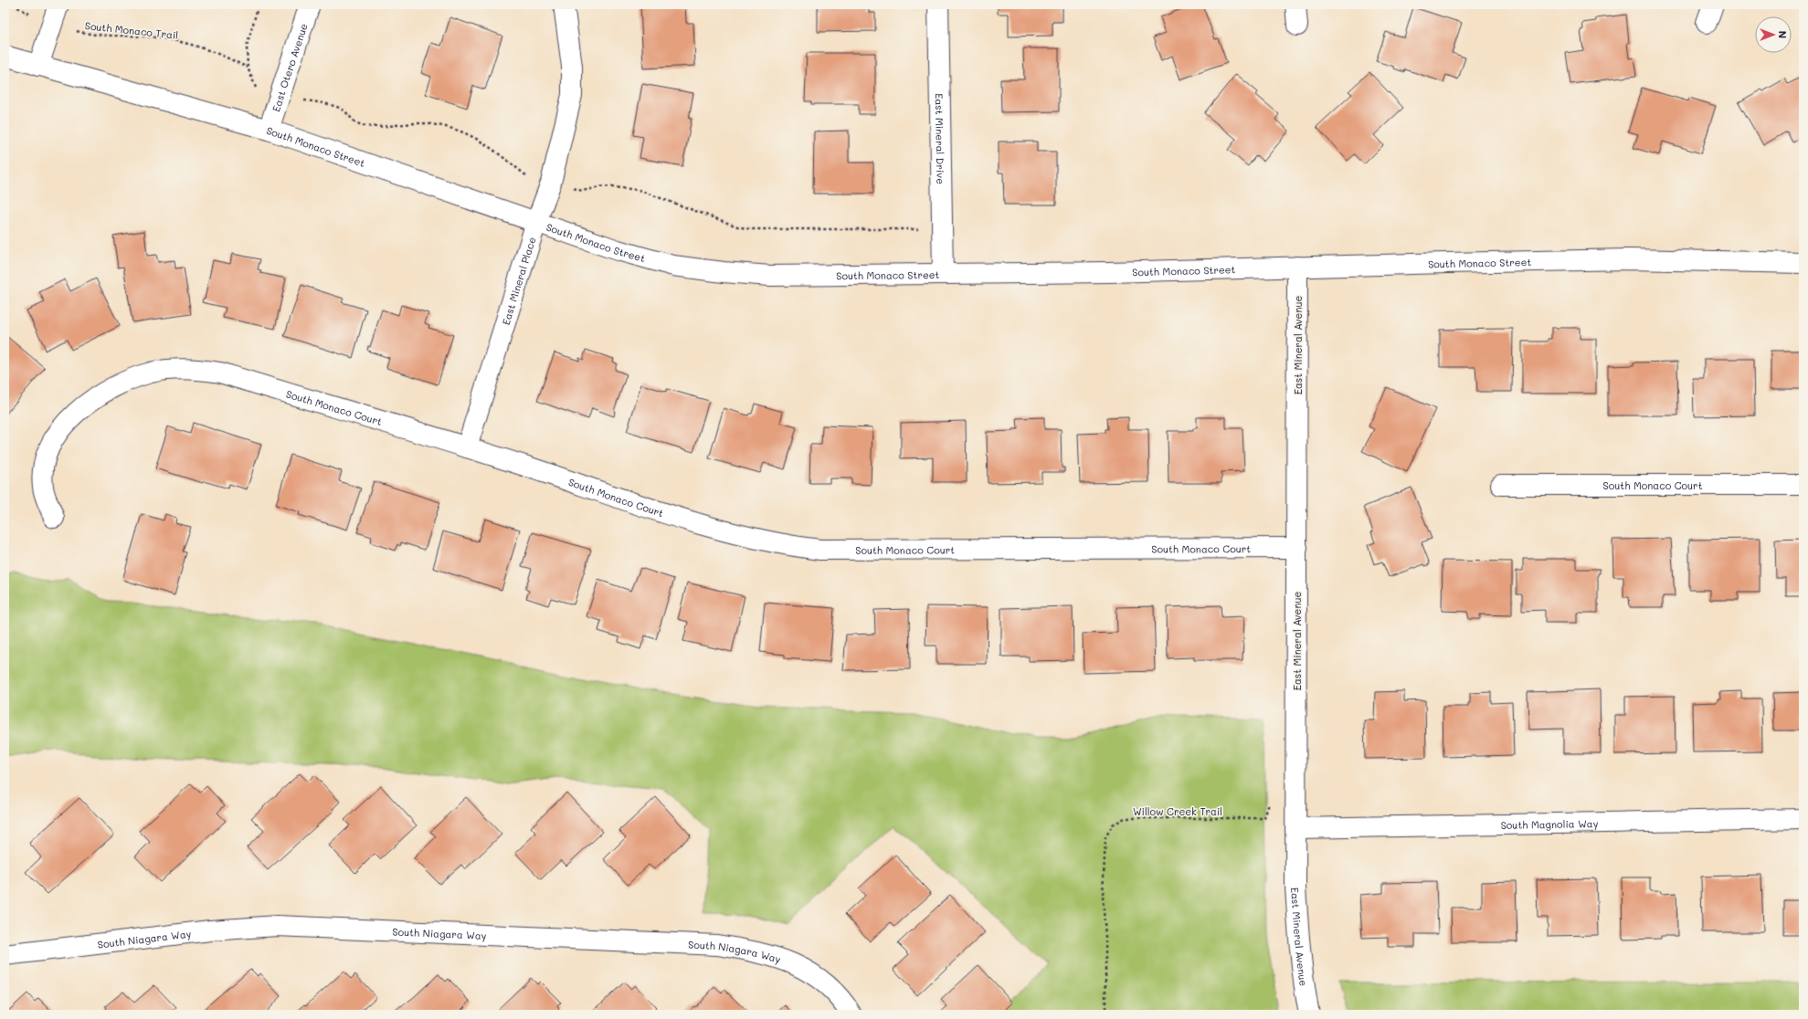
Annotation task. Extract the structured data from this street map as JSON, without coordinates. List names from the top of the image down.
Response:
{
  "streets": {
    "street": [
      "East Otero Avenue",
      "East Mineral Drive",
      "South Monaco Street",
      "East Mineral Place",
      "East Mineral Avenue",
      "South Monaco Court",
      "South Magnolia Way",
      "South Niagara Way"
    ],
    "path": ["South Monaco Trail", "Willow Creek Trail"]
  },
  "crossings": [
    ["East Otero Avenue", "South Monaco Street"],
    ["East Mineral Drive", "South Monaco Street"],
    ["South Monaco Street", "East Mineral Place"],
    ["South Monaco Street", "East Mineral Avenue"],
    ["East Mineral Place", "South Monaco Court"],
    ["East Mineral Avenue", "South Monaco Court"],
    ["East Mineral Avenue", "Willow Creek Trail"],
    ["East Mineral Avenue", "South Magnolia Way"]
  ],
  "north": "right"
}
